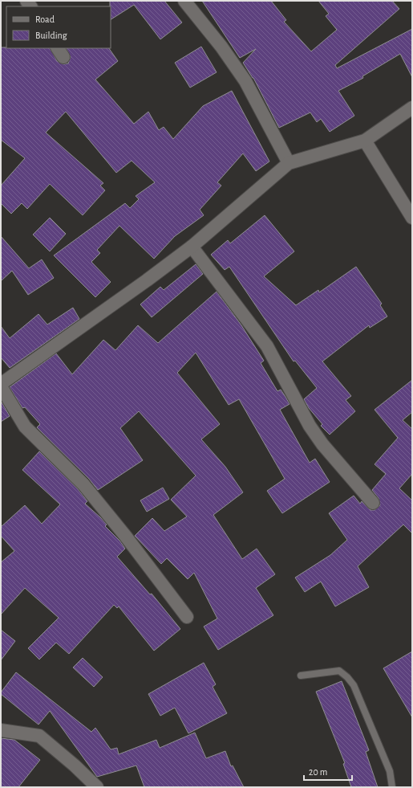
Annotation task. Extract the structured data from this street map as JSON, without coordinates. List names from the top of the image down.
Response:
{
  "legend": ["Road", "Building"],
  "scale_bar": "20 m"
}
